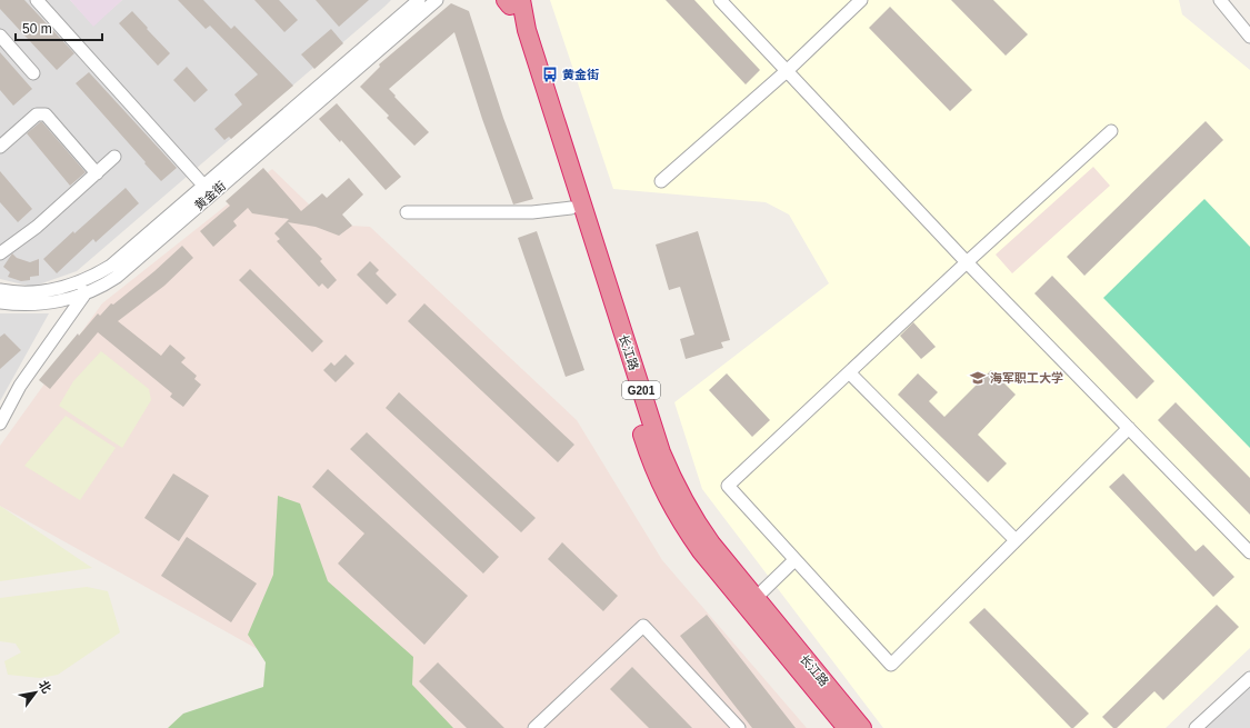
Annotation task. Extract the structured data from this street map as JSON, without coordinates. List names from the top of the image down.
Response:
{
  "streets": {
    "highway": ["长江路", "G201"],
    "street": ["黄金街"]
  },
  "places": {
    "bus stop": ["黄金街"],
    "school or university": ["海军职工大学"]
  },
  "scale_bar": "50 m",
  "north": "top right"
}
